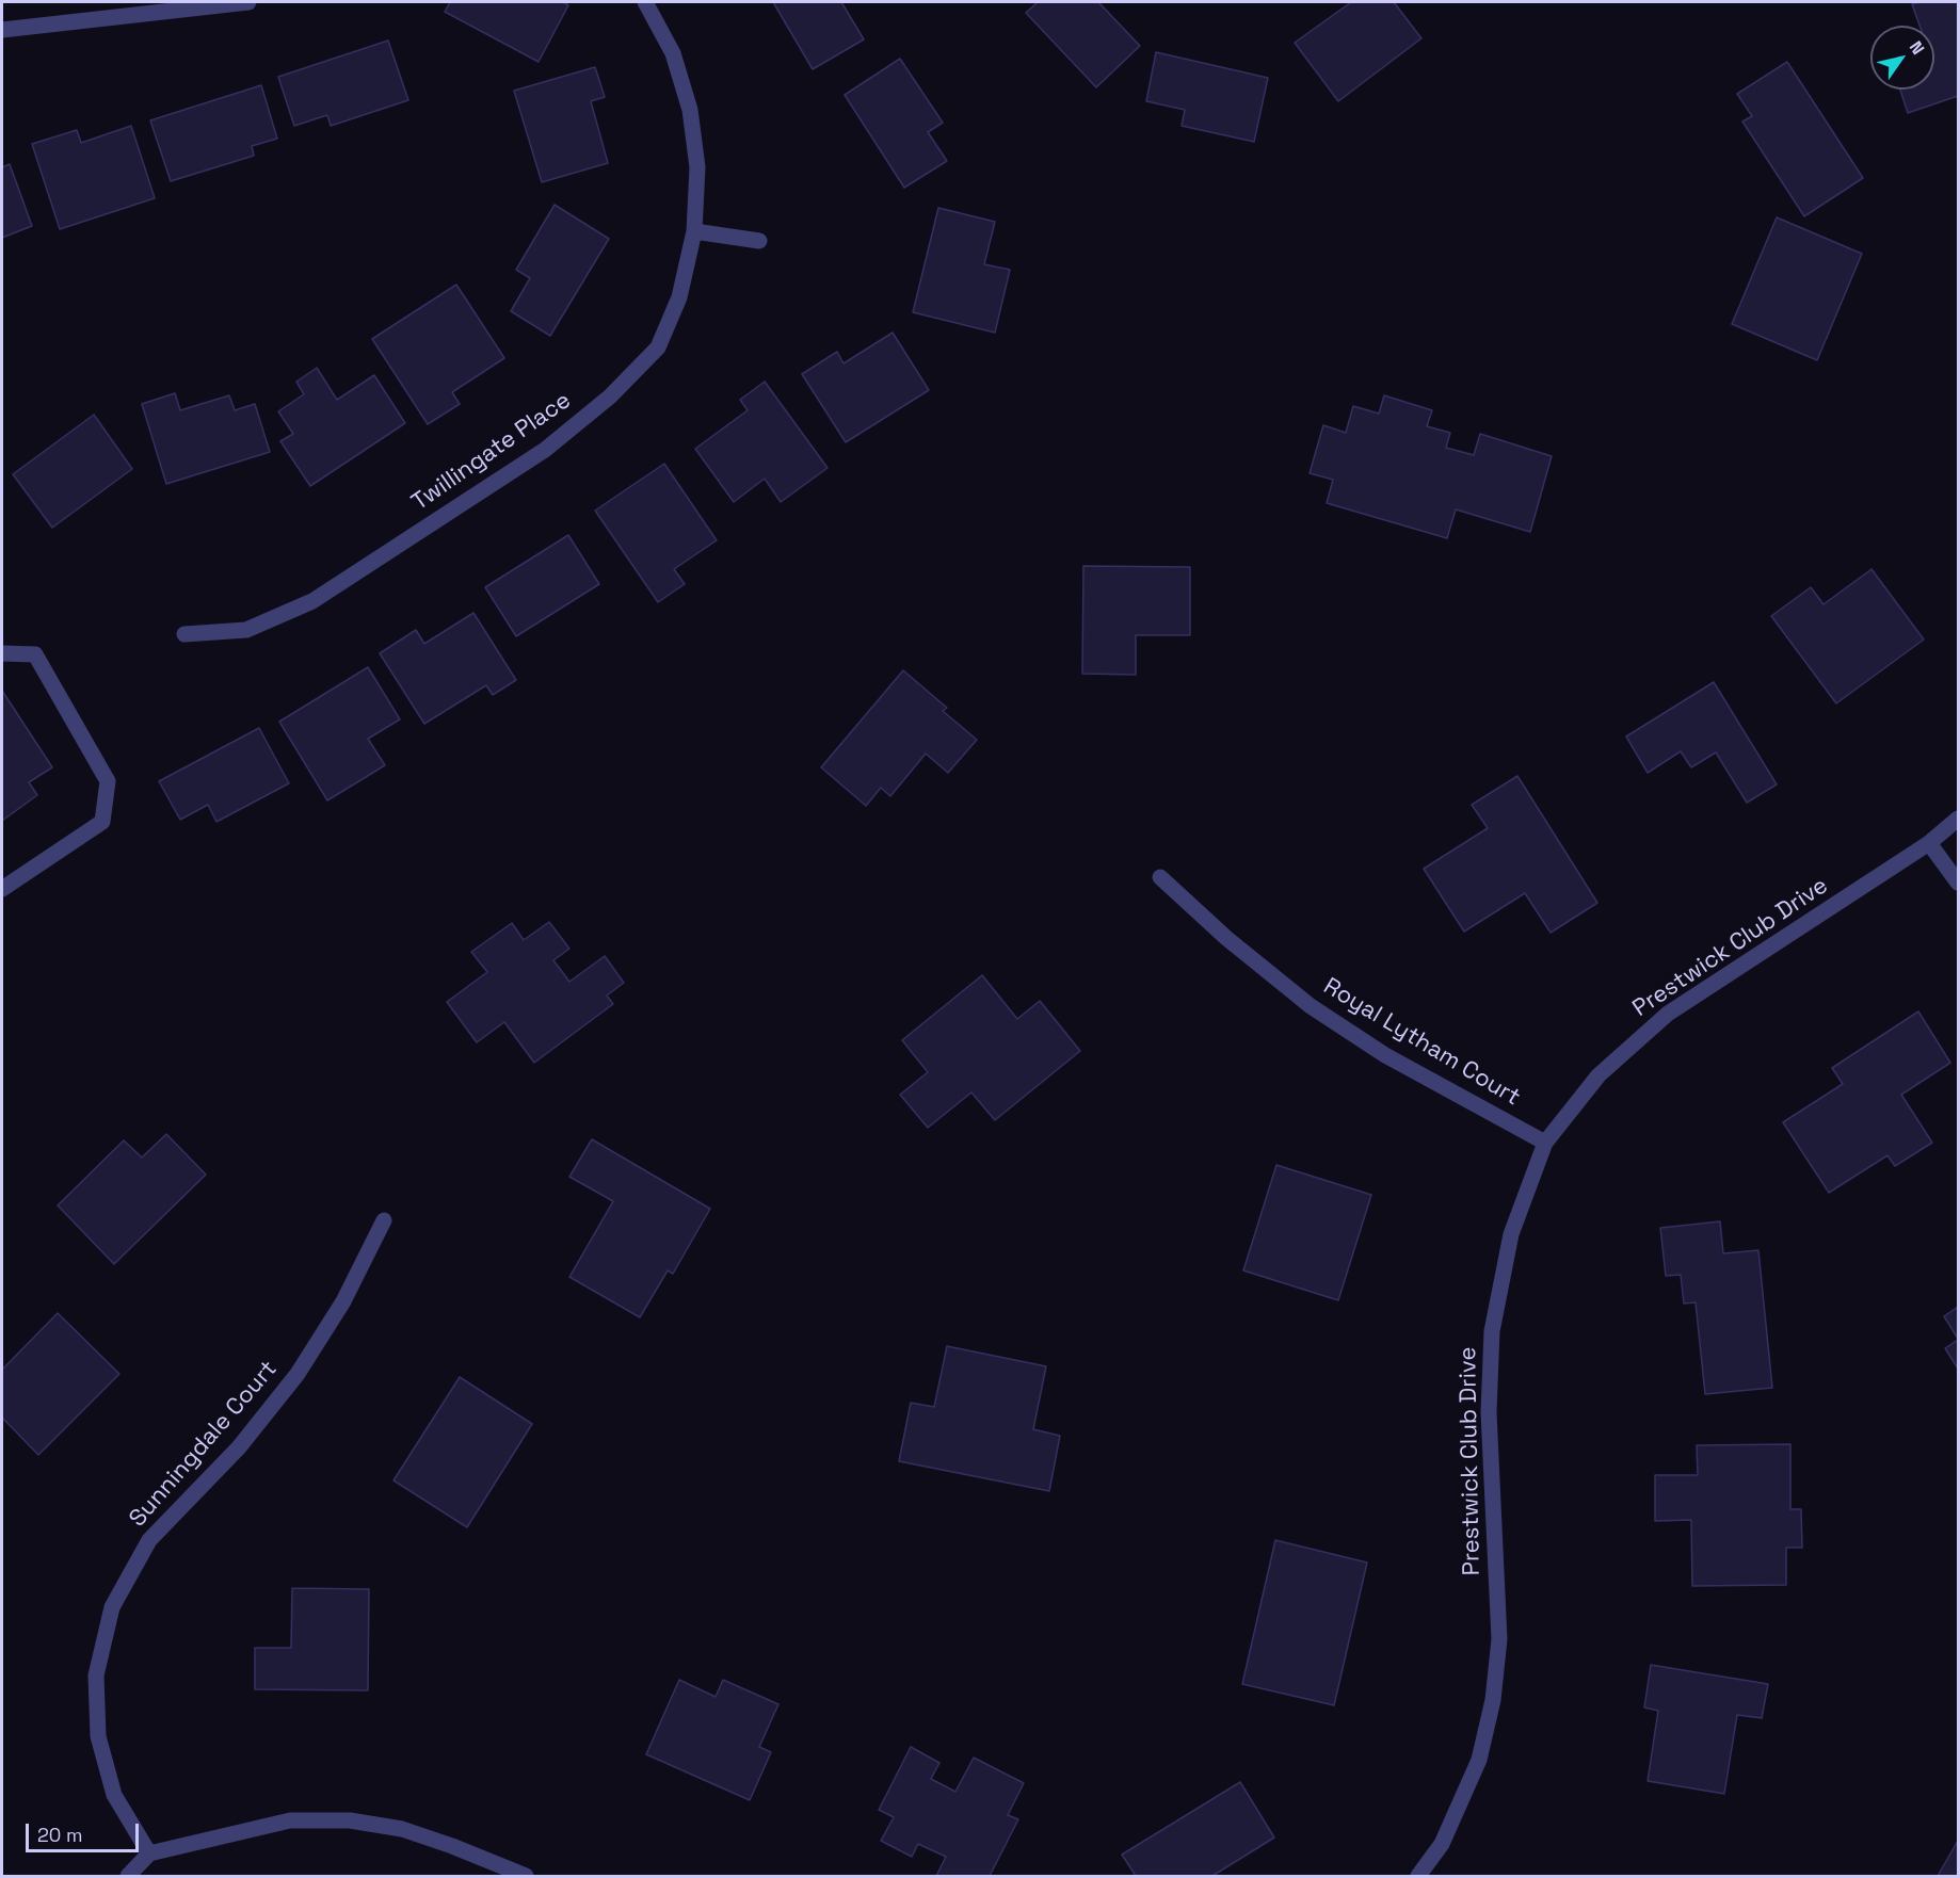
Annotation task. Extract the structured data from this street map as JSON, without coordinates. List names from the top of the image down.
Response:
{
  "streets": {
    "street": [
      "Twillingate Place",
      "Prestwick Club Drive",
      "Royal Lytham Court",
      "Sunningdale Court"
    ]
  },
  "crossings": [
    ["Prestwick Club Drive", "Royal Lytham Court"]
  ],
  "scale_bar": "20 m",
  "north": "top right"
}
